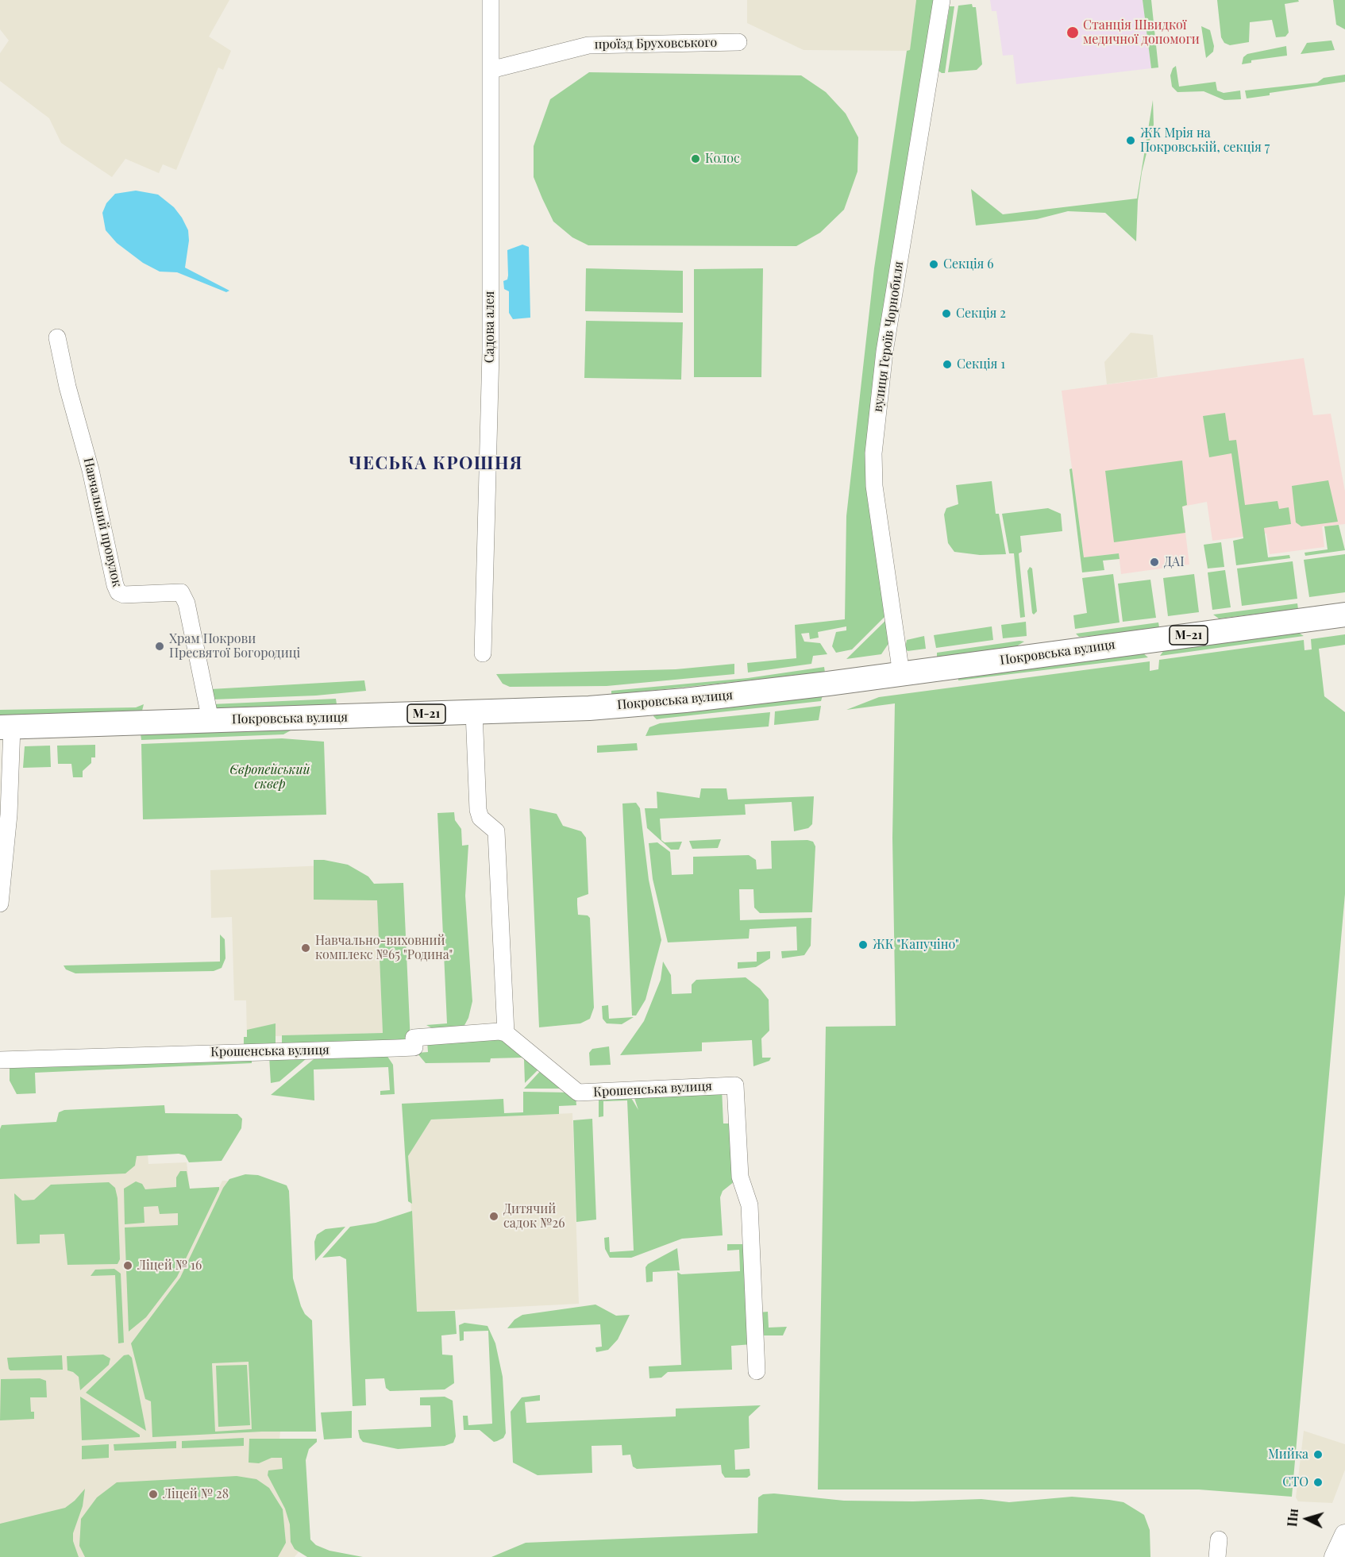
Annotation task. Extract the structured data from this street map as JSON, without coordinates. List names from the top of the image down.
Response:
{
  "streets": {
    "highway": ["М-21", "Покровська вулиця"],
    "street": [
      "проїзд Бруховського",
      "Садова алея",
      "вулиця Героїв Чорнобиля",
      "Навчальний провулок",
      "Крошенська вулиця"
    ]
  },
  "crossings": [
    ["проїзд Бруховського", "Садова алея"],
    ["вулиця Героїв Чорнобиля", "Покровська вулиця"],
    ["Навчальний провулок", "Покровська вулиця"]
  ],
  "districts": ["ЧЕСЬКА КРОШНЯ"],
  "parks": ["Європейський сквер"],
  "places": [
    "Станція Швидкої медичної допомоги",
    "ЖК Мрія на Покровській, секція 7",
    "Колос",
    "Секція 6",
    "Секція 2",
    "Секція 1",
    "ДАІ",
    "Храм Покрови Пресвятої Богородиці",
    "ЖК \"Капучіно\"",
    "Навчально-виховний комплекс №65 \"Родина\"",
    "Дитячий садок №26",
    "Ліцей № 16",
    "Мийка",
    "СТО",
    "Ліцей № 28"
  ],
  "north": "left"
}
